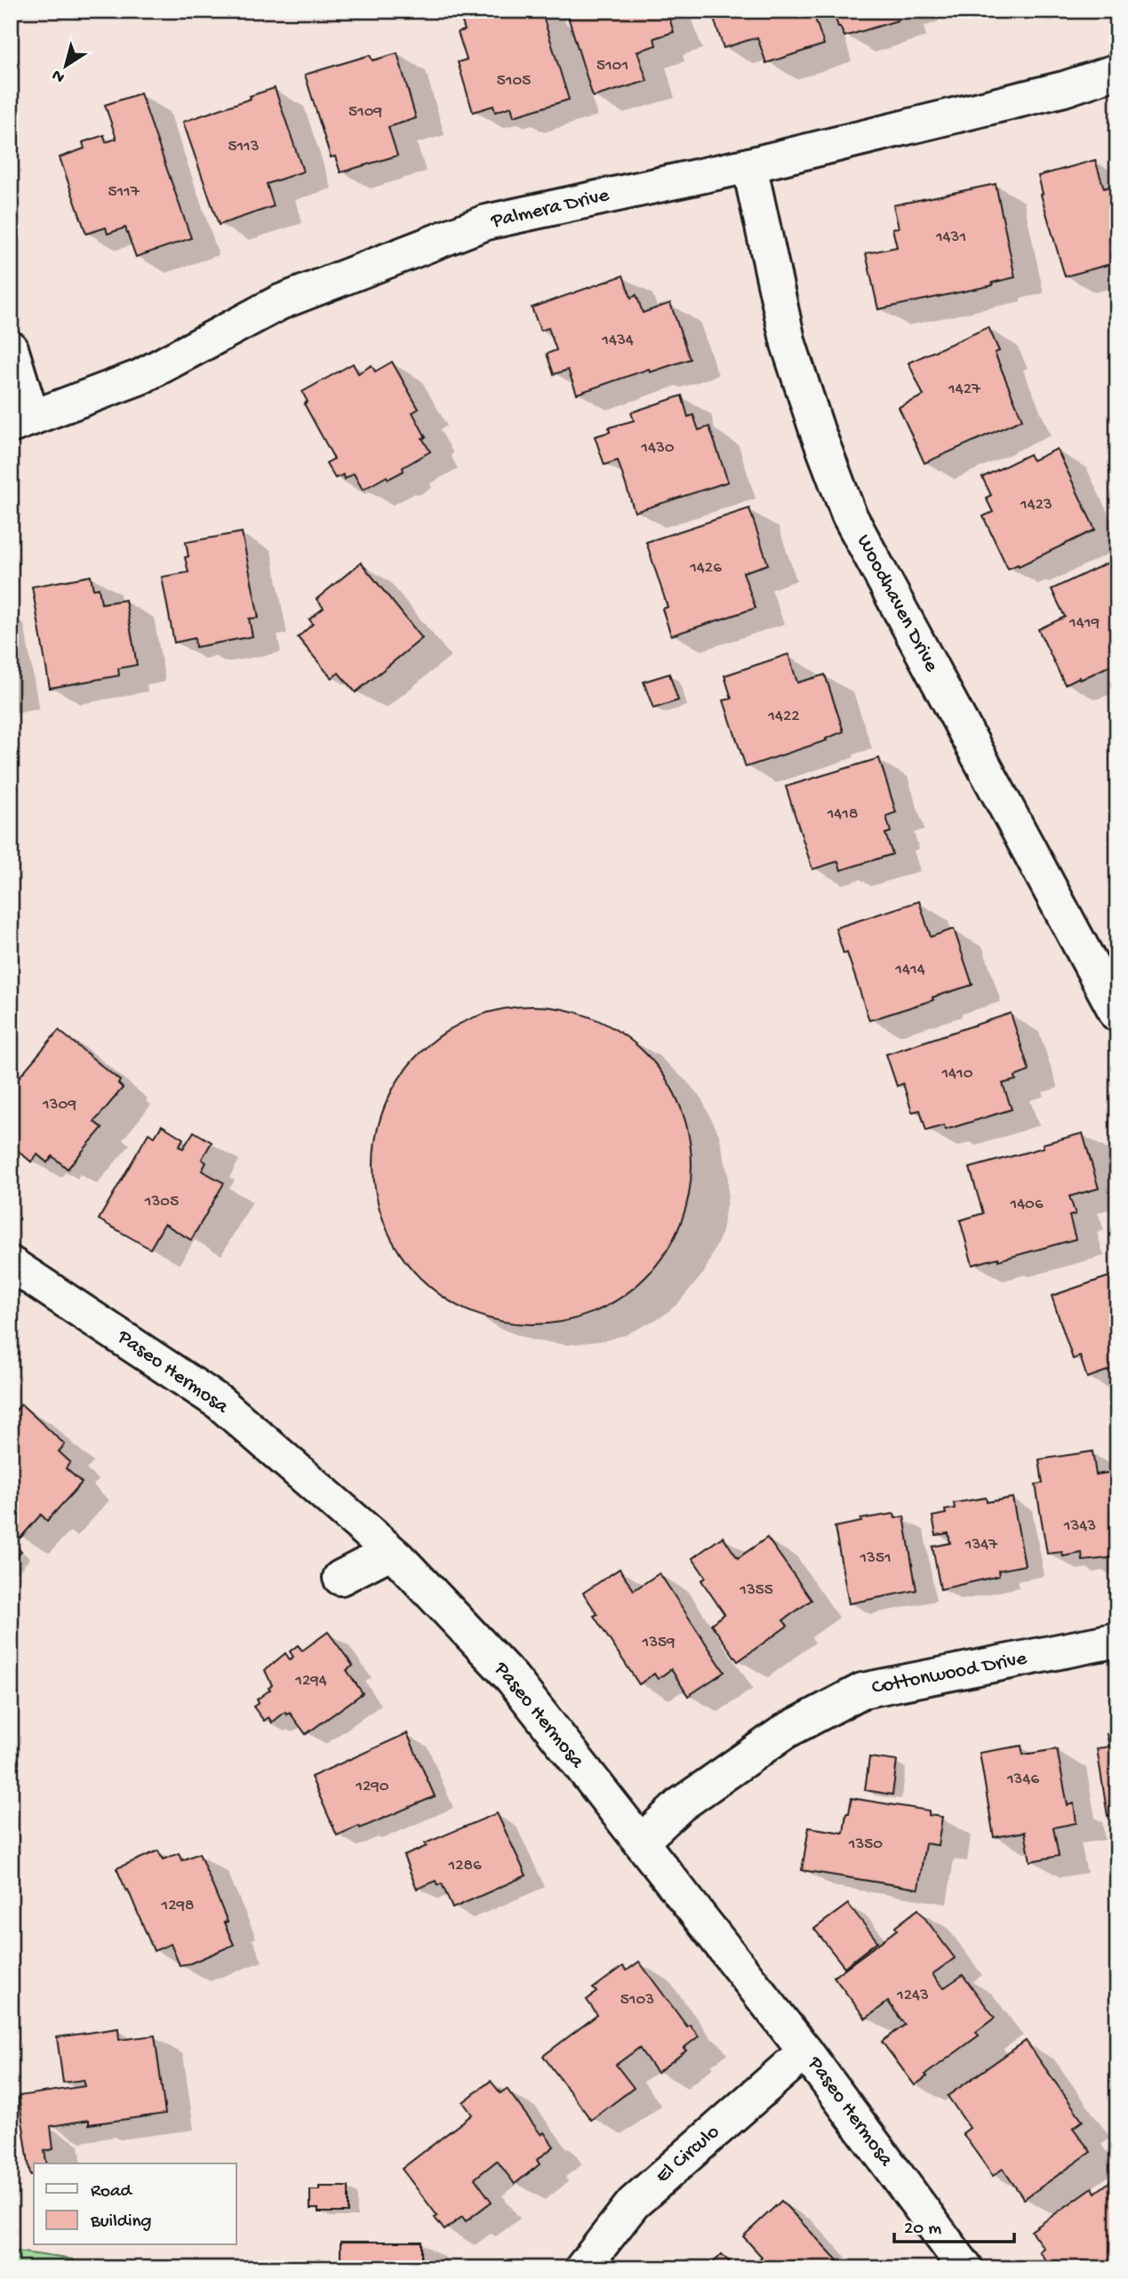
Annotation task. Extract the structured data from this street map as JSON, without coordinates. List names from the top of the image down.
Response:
{
  "streets": {
    "street": [
      "Palmera Drive",
      "Woodhaven Drive",
      "Paseo Hermosa",
      "Cottonwood Drive",
      "El Circulo"
    ]
  },
  "crossings": [
    ["Palmera Drive", "Woodhaven Drive"],
    ["Paseo Hermosa", "Cottonwood Drive"],
    ["Paseo Hermosa", "El Circulo"]
  ],
  "house_numbers": [
    "5101",
    "5105",
    "5109",
    "5113",
    "5117",
    "1431",
    "1434",
    "1427",
    "1430",
    "1423",
    "1426",
    "1419",
    "1422",
    "1418",
    "1414",
    "1410",
    "1309",
    "1305",
    "1406",
    "1343",
    "1347",
    "1351",
    "1355",
    "1359",
    "1294",
    "1346",
    "1290",
    "1350",
    "1286",
    "1298",
    "1243",
    "5103"
  ],
  "legend": ["Road", "Building"],
  "scale_bar": "20 m",
  "north": "bottom left"
}
